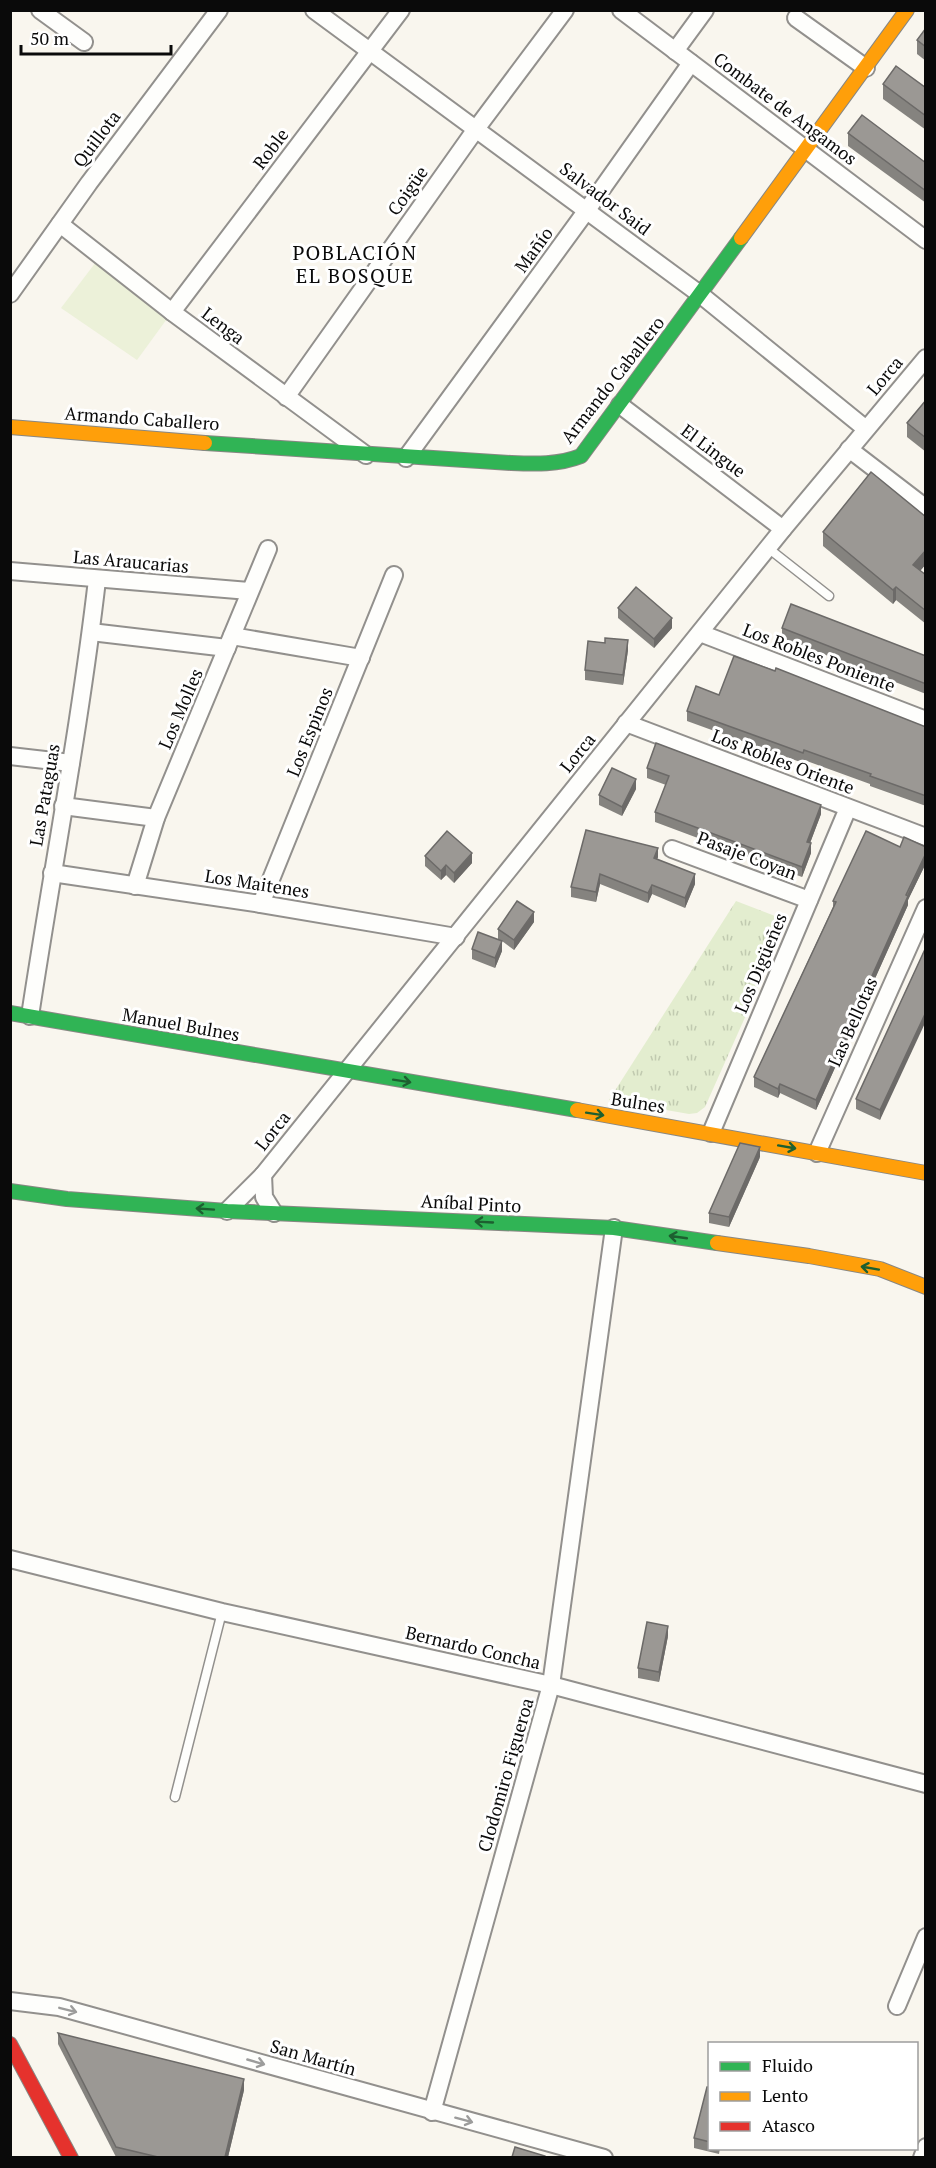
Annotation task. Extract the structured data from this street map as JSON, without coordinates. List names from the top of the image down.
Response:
{
  "streets": {
    "street": [
      "Combate de Angamos",
      "Quillota",
      "Roble",
      "Coigüe",
      "Salvador Said",
      "Mañío",
      "Lenga",
      "Lorca",
      "Armando Caballero",
      "El Lingue",
      "Las Araucarias",
      "Los Robles Poniente",
      "Los Molles",
      "Los Espinos",
      "Los Robles Oriente",
      "Las Pataguas",
      "Pasaje Coyan",
      "Los Maitenes",
      "Los Digüeñes",
      "Las Bellotas",
      "Manuel Bulnes",
      "Bulnes",
      "Aníbal Pinto",
      "Bernardo Concha",
      "Clodomiro Figueroa",
      "San Martín"
    ]
  },
  "crossings": [
    ["Combate de Angamos", "Mañío"],
    ["Combate de Angamos", "Armando Caballero"],
    ["Quillota", "Lenga"],
    ["Roble", "Salvador Said"],
    ["Roble", "Lenga"],
    ["Coigüe", "Salvador Said"],
    ["Coigüe", "Lenga"],
    ["Salvador Said", "Mañío"],
    ["Salvador Said", "Lorca"],
    ["Salvador Said", "Armando Caballero"],
    ["Mañío", "Armando Caballero"],
    ["Lenga", "Armando Caballero"],
    ["Lorca", "El Lingue"],
    ["Lorca", "Los Robles Poniente"],
    ["Lorca", "Los Robles Oriente"],
    ["Lorca", "Los Maitenes"],
    ["Lorca", "Manuel Bulnes"],
    ["Lorca", "Bulnes"],
    ["Lorca", "Aníbal Pinto"],
    ["Armando Caballero", "El Lingue"],
    ["Las Araucarias", "Los Molles"],
    ["Las Araucarias", "Las Pataguas"],
    ["Los Molles", "Los Maitenes"],
    ["Los Espinos", "Los Maitenes"],
    ["Los Robles Oriente", "Los Digüeñes"],
    ["Las Pataguas", "Los Maitenes"],
    ["Las Pataguas", "Manuel Bulnes"],
    ["Pasaje Coyan", "Los Digüeñes"],
    ["Los Digüeñes", "Bulnes"],
    ["Las Bellotas", "Bulnes"],
    ["Manuel Bulnes", "Bulnes"],
    ["Aníbal Pinto", "Clodomiro Figueroa"],
    ["Bernardo Concha", "Clodomiro Figueroa"],
    ["Clodomiro Figueroa", "San Martín"]
  ],
  "one_way": ["Bulnes", "Aníbal Pinto", "San Martín"],
  "districts": ["POBLACIÓN EL BOSQUE"],
  "legend": ["Fluido", "Lento", "Atasco"],
  "scale_bar": "50 m"
}
